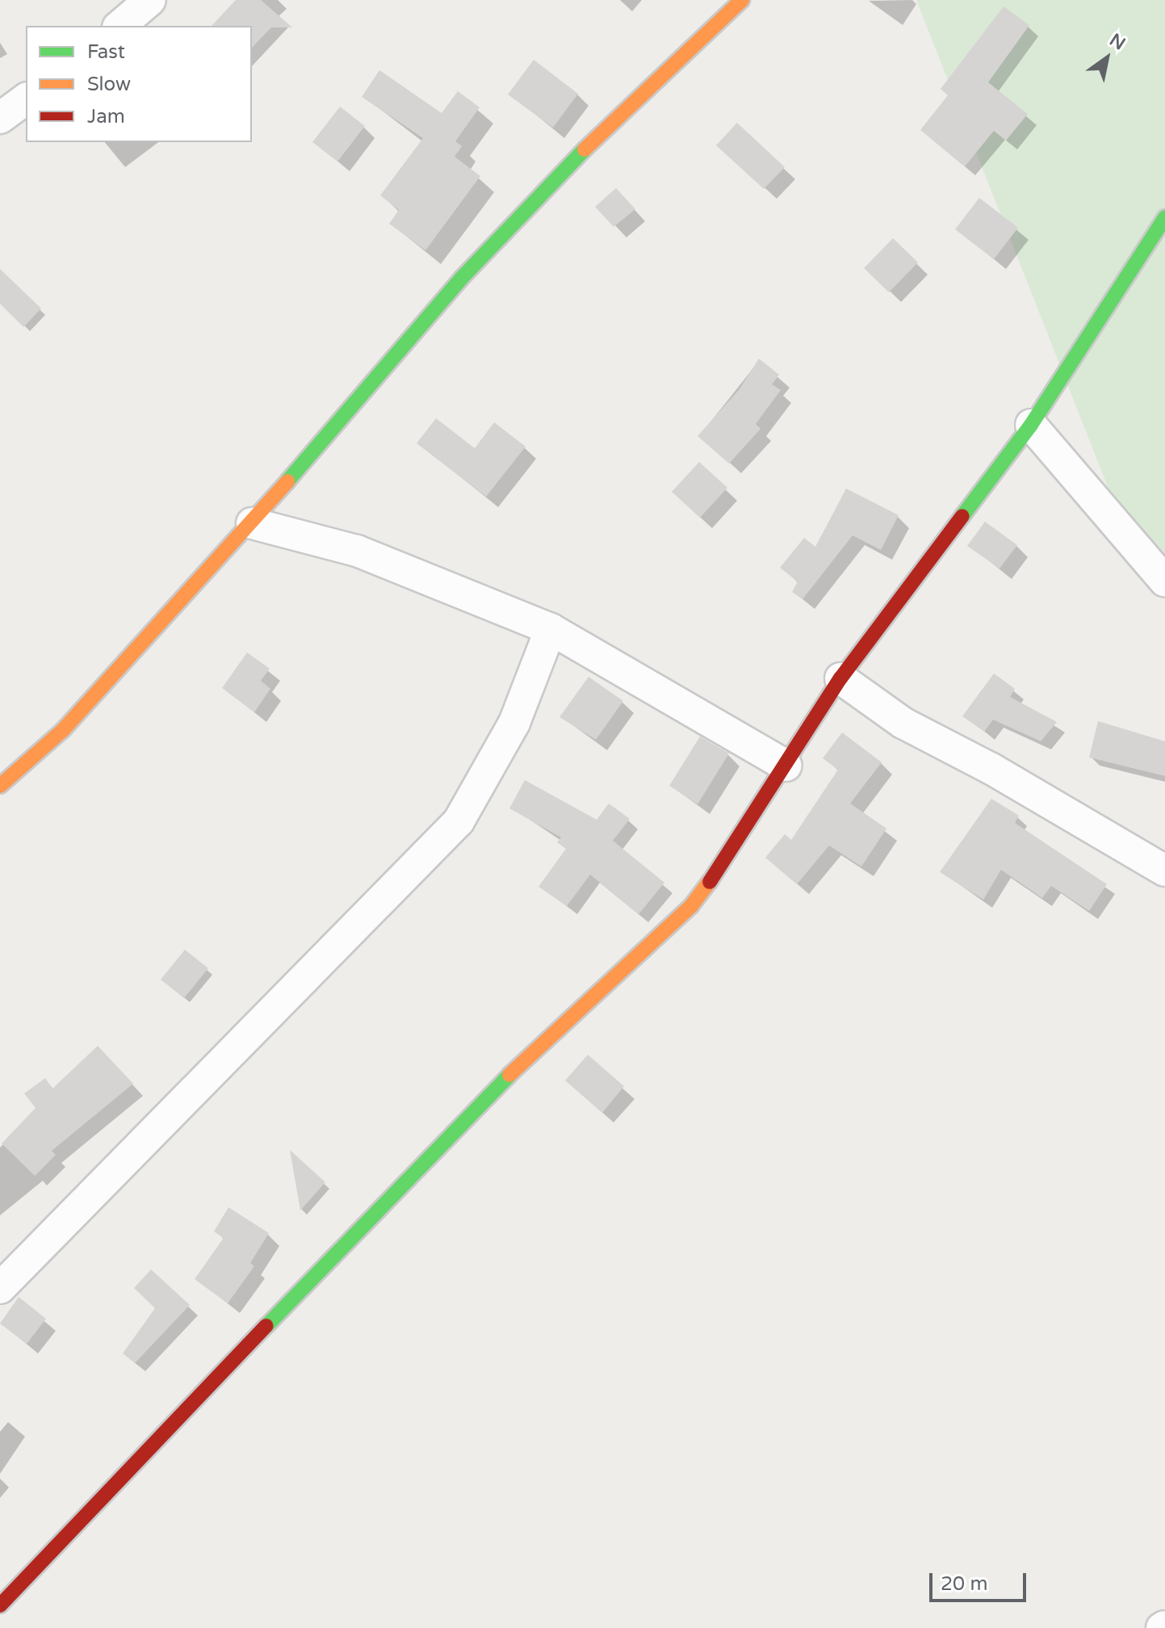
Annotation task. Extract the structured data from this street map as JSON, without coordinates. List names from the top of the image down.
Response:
{
  "legend": ["Fast", "Slow", "Jam"],
  "scale_bar": "20 m",
  "north": "top right"
}
